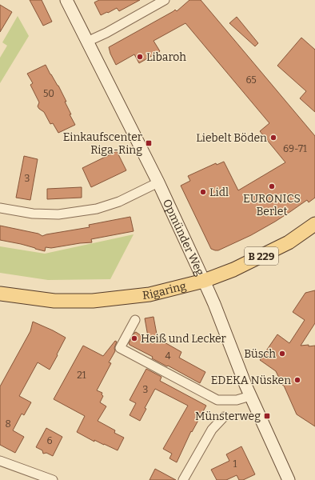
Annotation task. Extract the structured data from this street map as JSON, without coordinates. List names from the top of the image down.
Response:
{
  "streets": {
    "main road": ["B 229", "Rigaring"],
    "street": ["Opmünder Weg"]
  },
  "crossings": [
    ["Opmünder Weg", "Rigaring"]
  ],
  "places": {
    "other": [
      "Libaroh",
      "Liebelt Böden",
      "EURONICS Berlet",
      "Lidl",
      "Heiß und Lecker",
      "Büsch",
      "EDEKA Nüsken"
    ],
    "transit": ["Einkaufscenter Riga-Ring", "Münsterweg"]
  },
  "house_numbers": [
    "65",
    "50",
    "69-71",
    "3",
    "4",
    "21",
    "3",
    "8",
    "6",
    "1"
  ]
}
